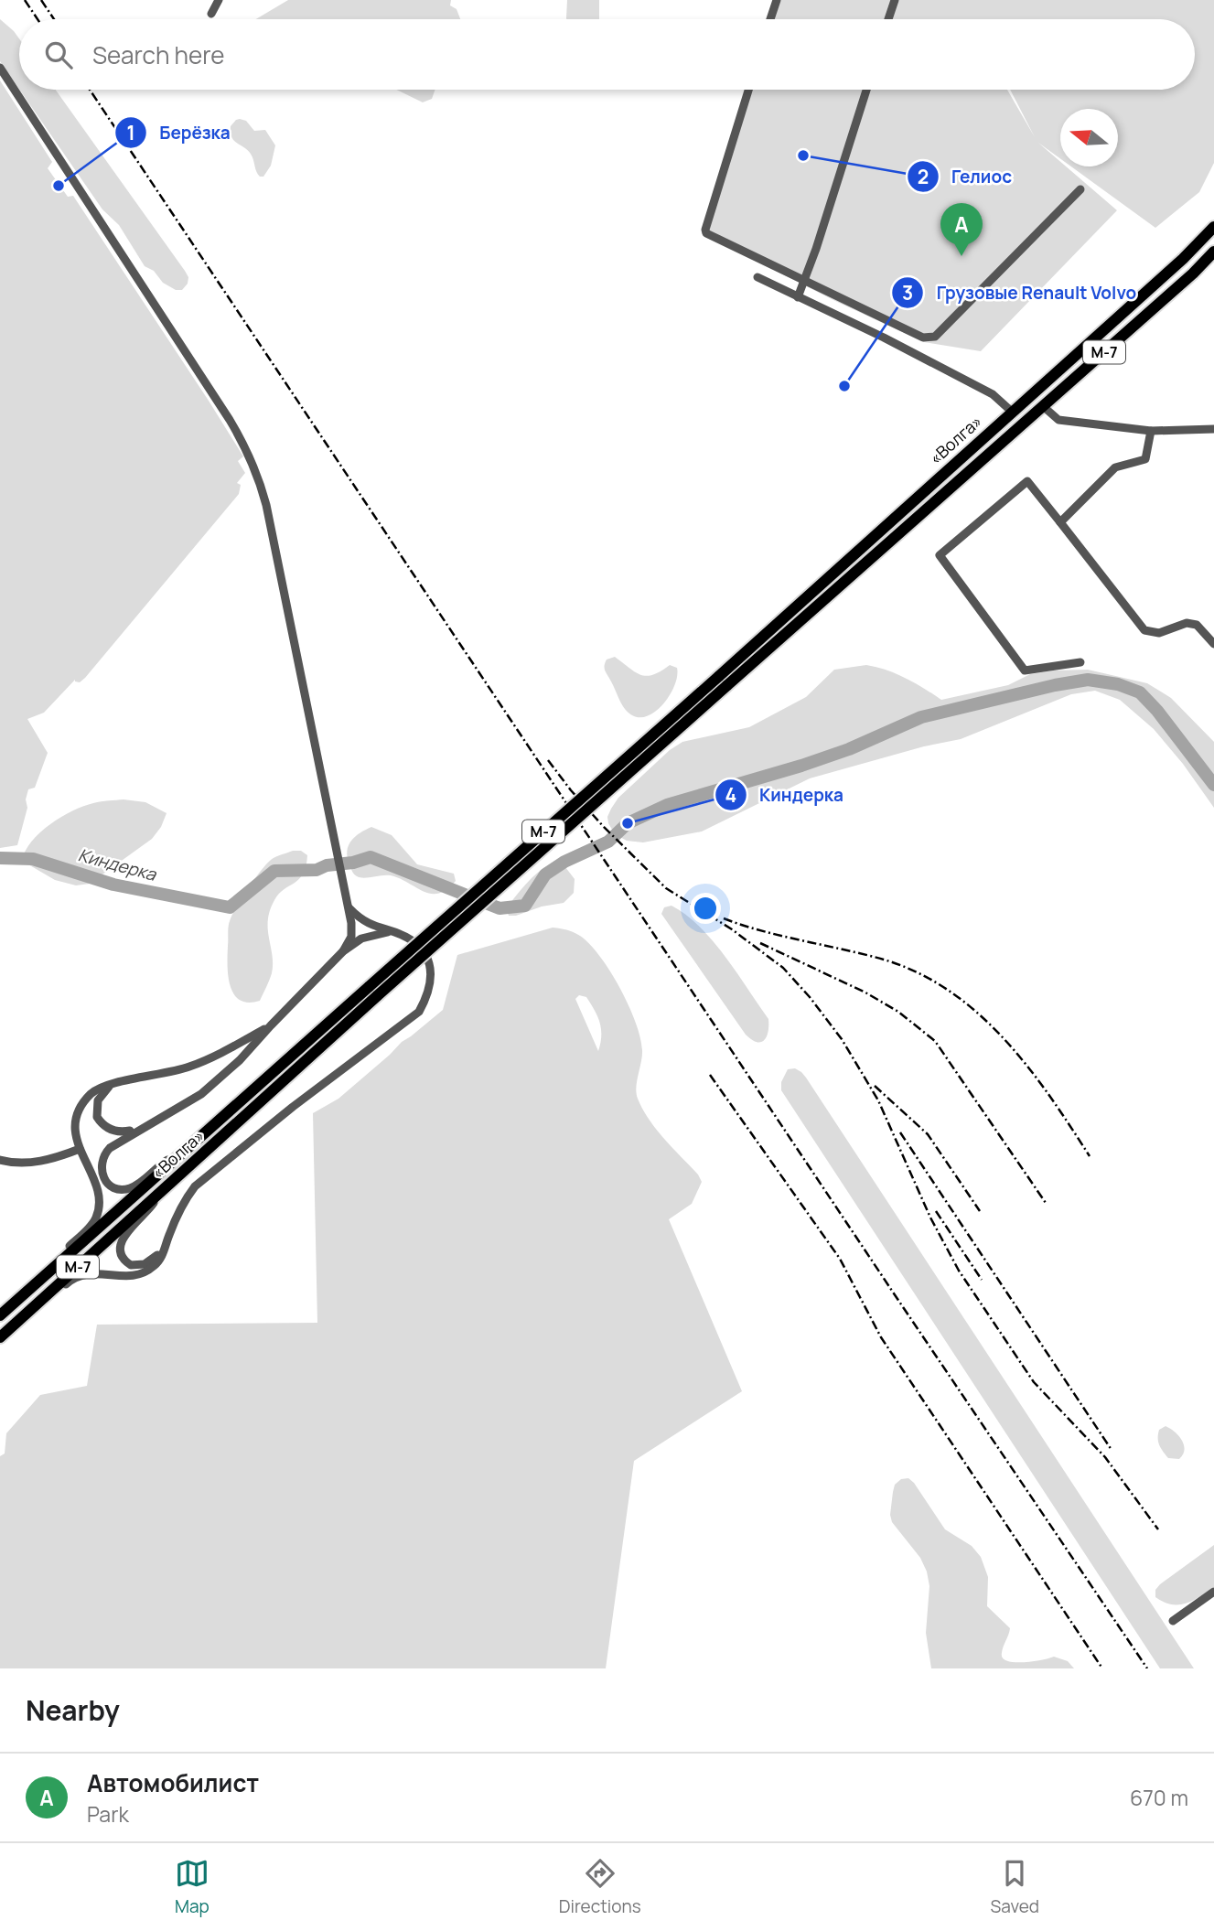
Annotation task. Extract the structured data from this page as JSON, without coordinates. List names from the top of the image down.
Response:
{
  "streets": {
    "highway": ["М-7", "«Волга»"]
  },
  "water": ["Киндерка"],
  "places": [
    "Гелиос",
    "Берёзка",
    "Грузовые Renault Volvo",
    "Киндерка"
  ],
  "north": "left",
  "page": {
    "search": "Search here",
    "pins": "A",
    "heading": "Nearby",
    "list": [
      {
        "mark": "A",
        "name": "Автомобилист",
        "note": "Park",
        "value": "670 m"
      }
    ],
    "nav": ["Map", "Directions", "Saved"]
  }
}
